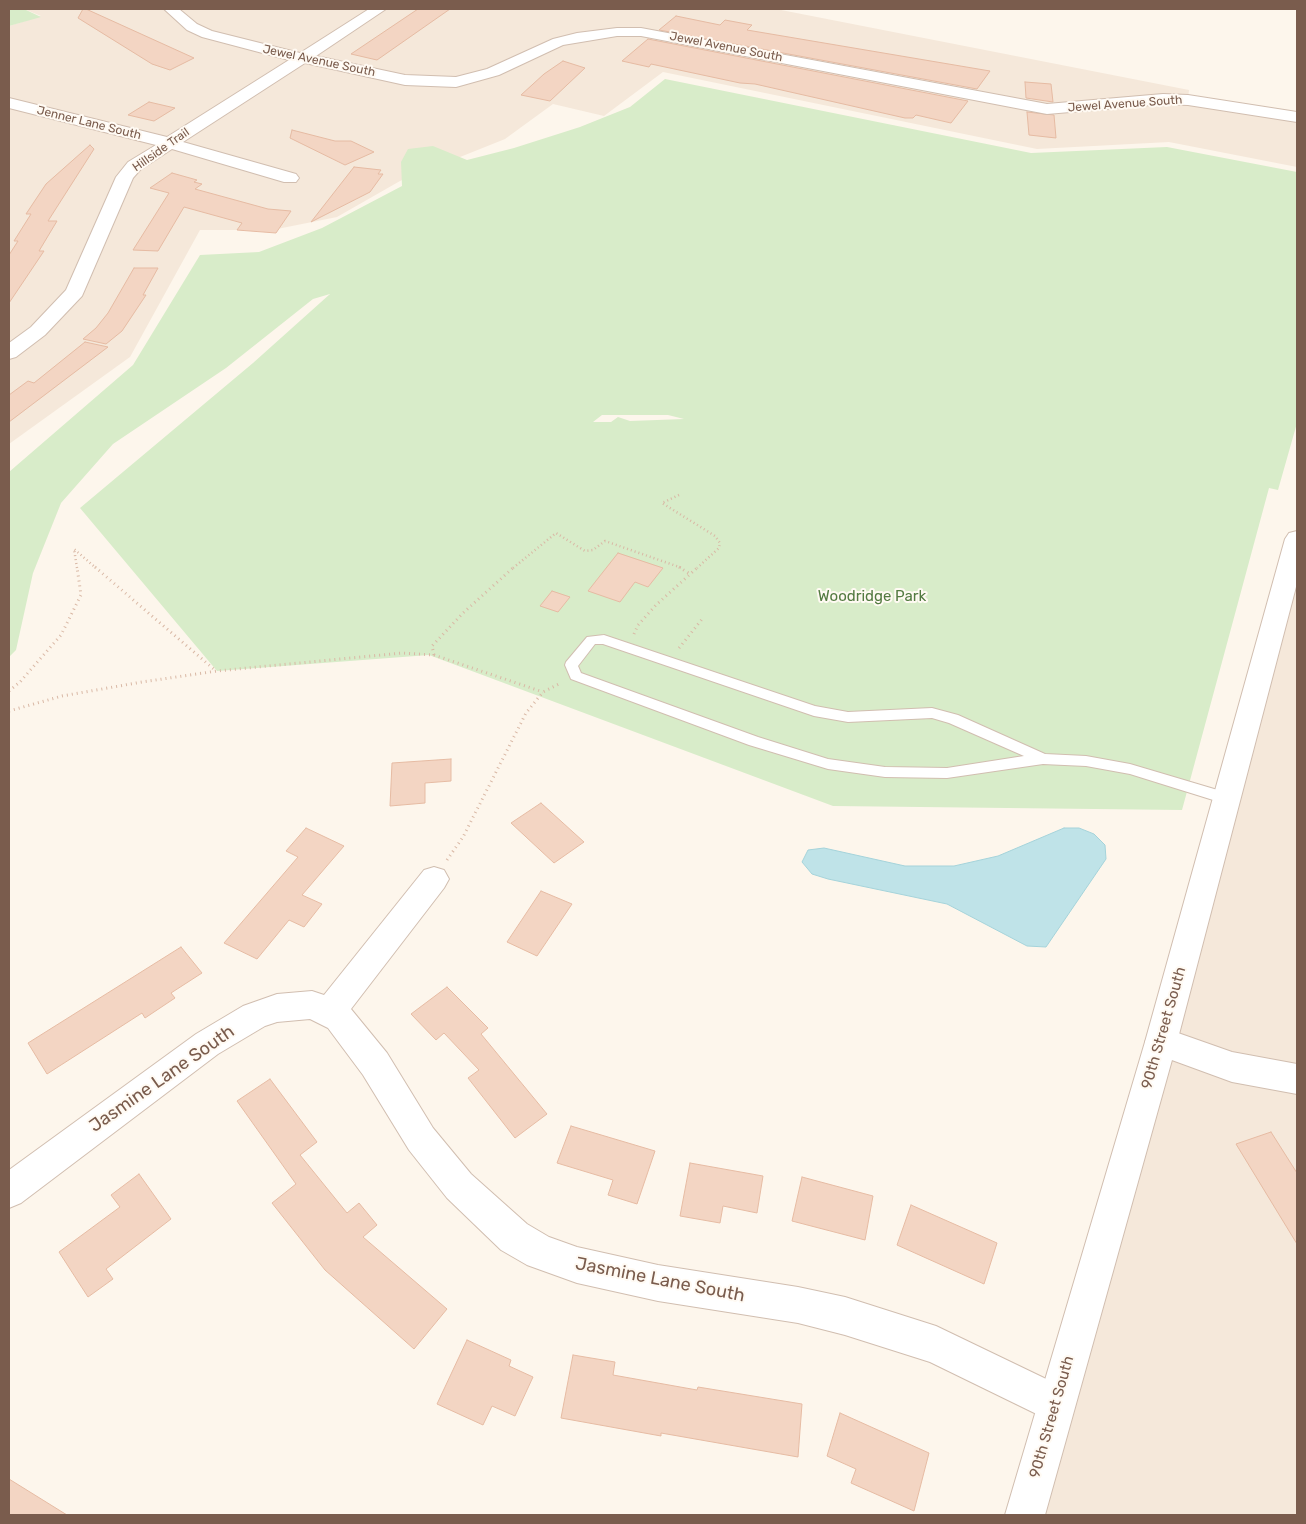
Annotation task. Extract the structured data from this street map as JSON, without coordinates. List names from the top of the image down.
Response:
{
  "streets": {
    "street": [
      "Jewel Avenue South",
      "Jenner Lane South",
      "Hillside Trail",
      "90th Street South",
      "Jasmine Lane South"
    ]
  },
  "crossings": [
    ["Jewel Avenue South", "Hillside Trail"],
    ["Jenner Lane South", "Hillside Trail"],
    ["90th Street South", "Jasmine Lane South"]
  ],
  "parks": ["Woodridge Park"]
}
